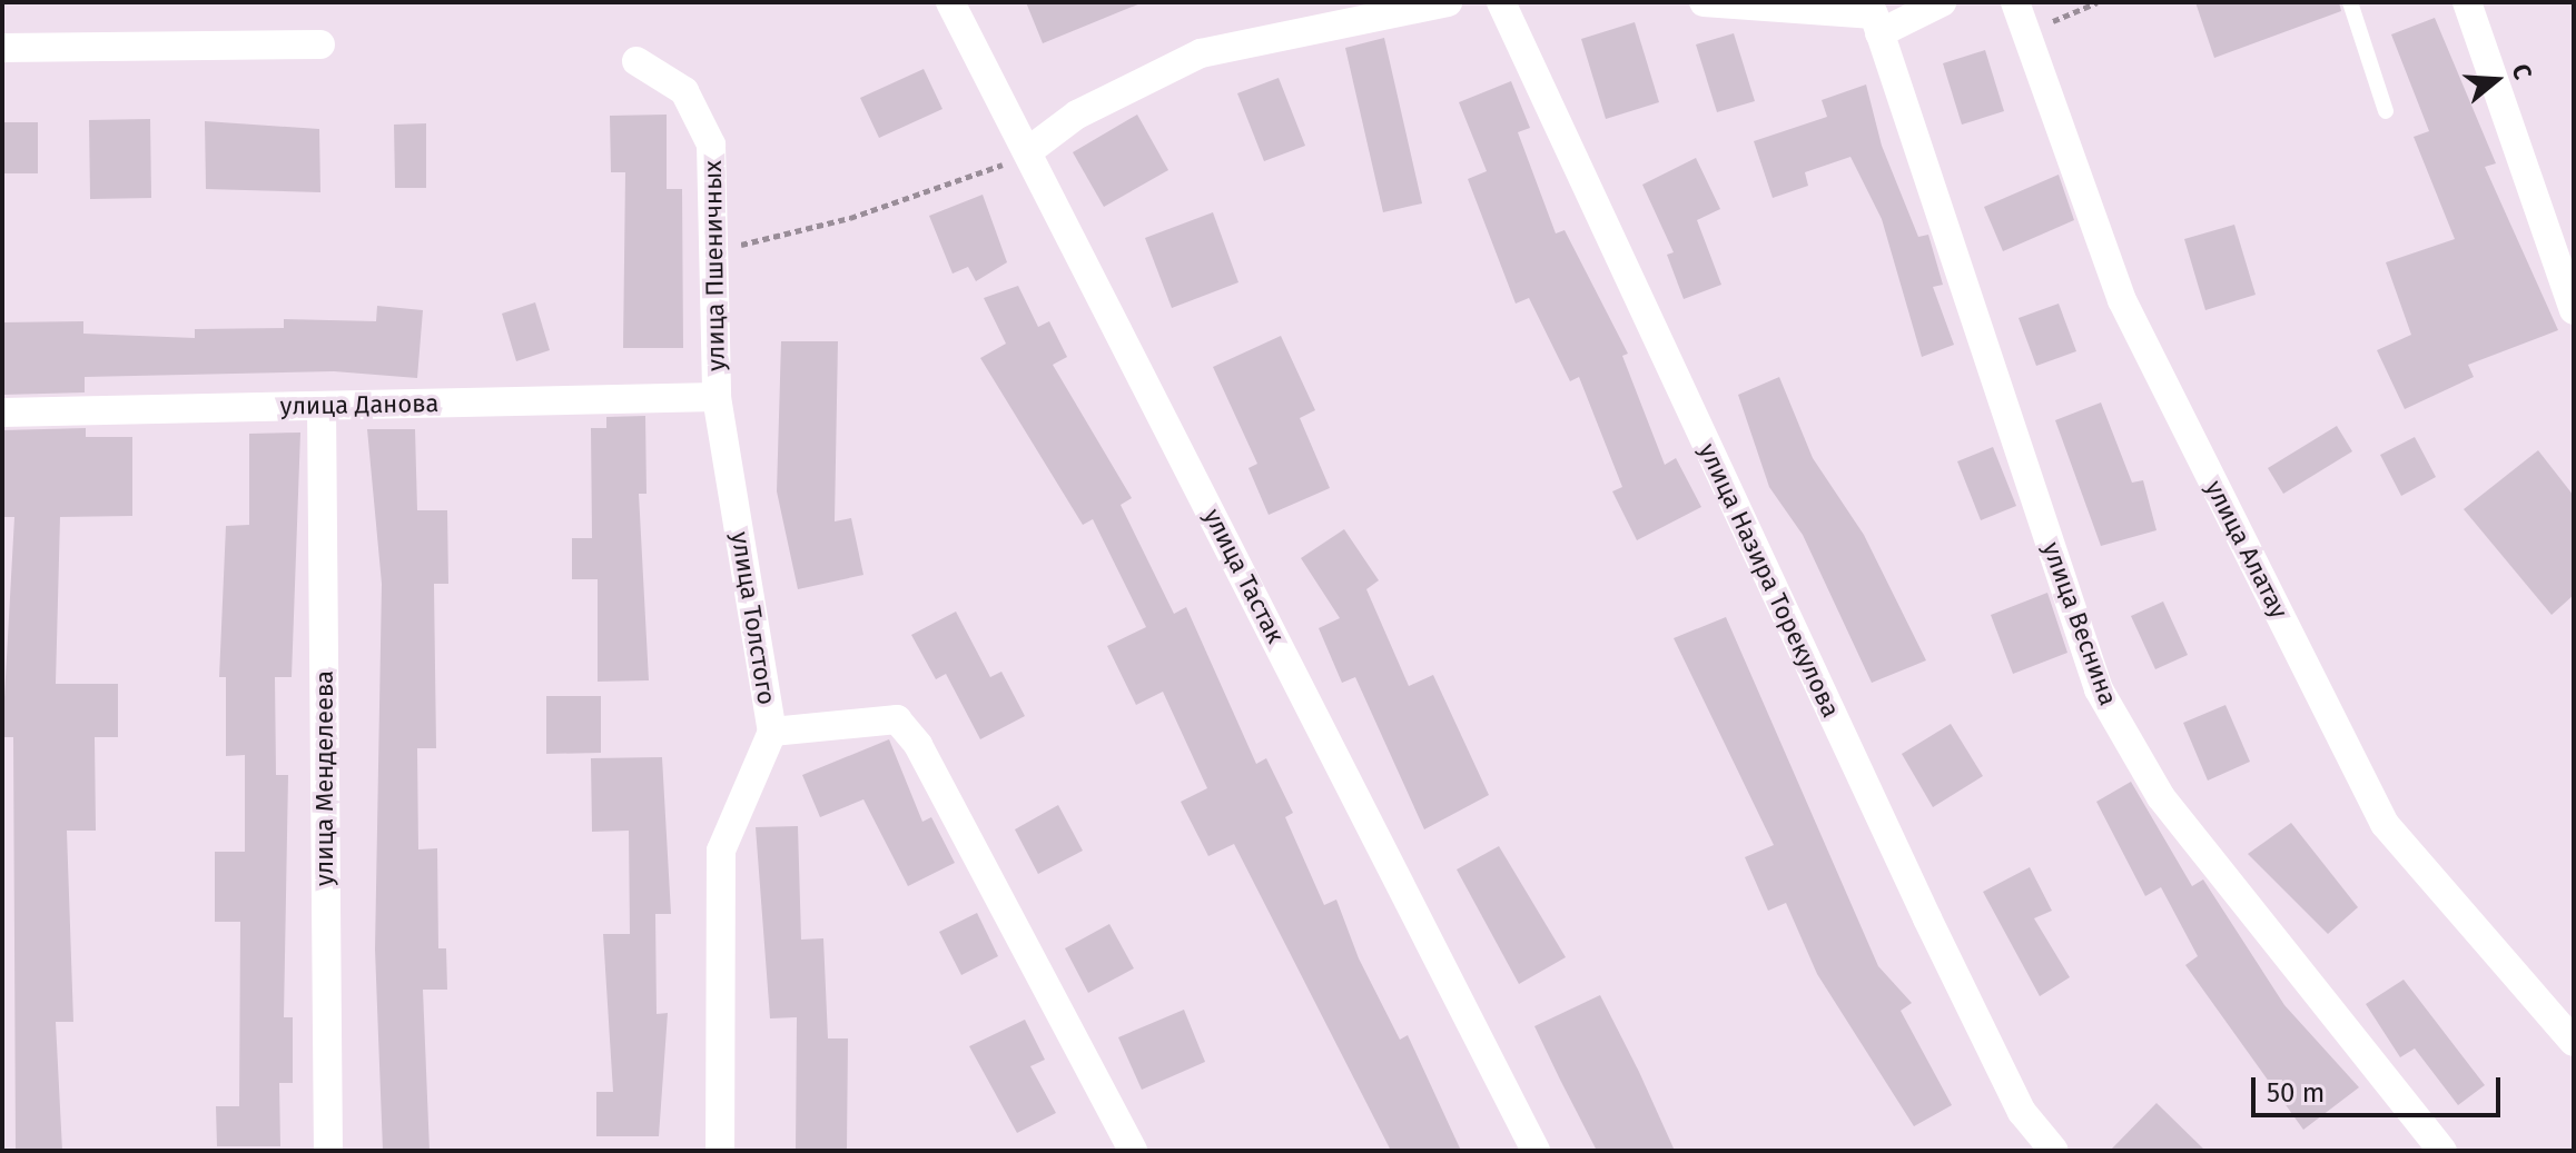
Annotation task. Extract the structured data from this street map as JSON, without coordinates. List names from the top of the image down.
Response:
{
  "streets": {
    "street": [
      "улица Пшеничных",
      "улица Данова",
      "улица Алатау",
      "улица Тастак",
      "улица Назира Торекулова",
      "улица Толстого",
      "улица Веснина",
      "улица Менделеева"
    ]
  },
  "crossings": [
    ["улица Пшеничных", "улица Данова"],
    ["улица Пшеничных", "улица Толстого"],
    ["улица Данова", "улица Толстого"],
    ["улица Данова", "улица Менделеева"]
  ],
  "scale_bar": "50 m",
  "north": "right"
}
